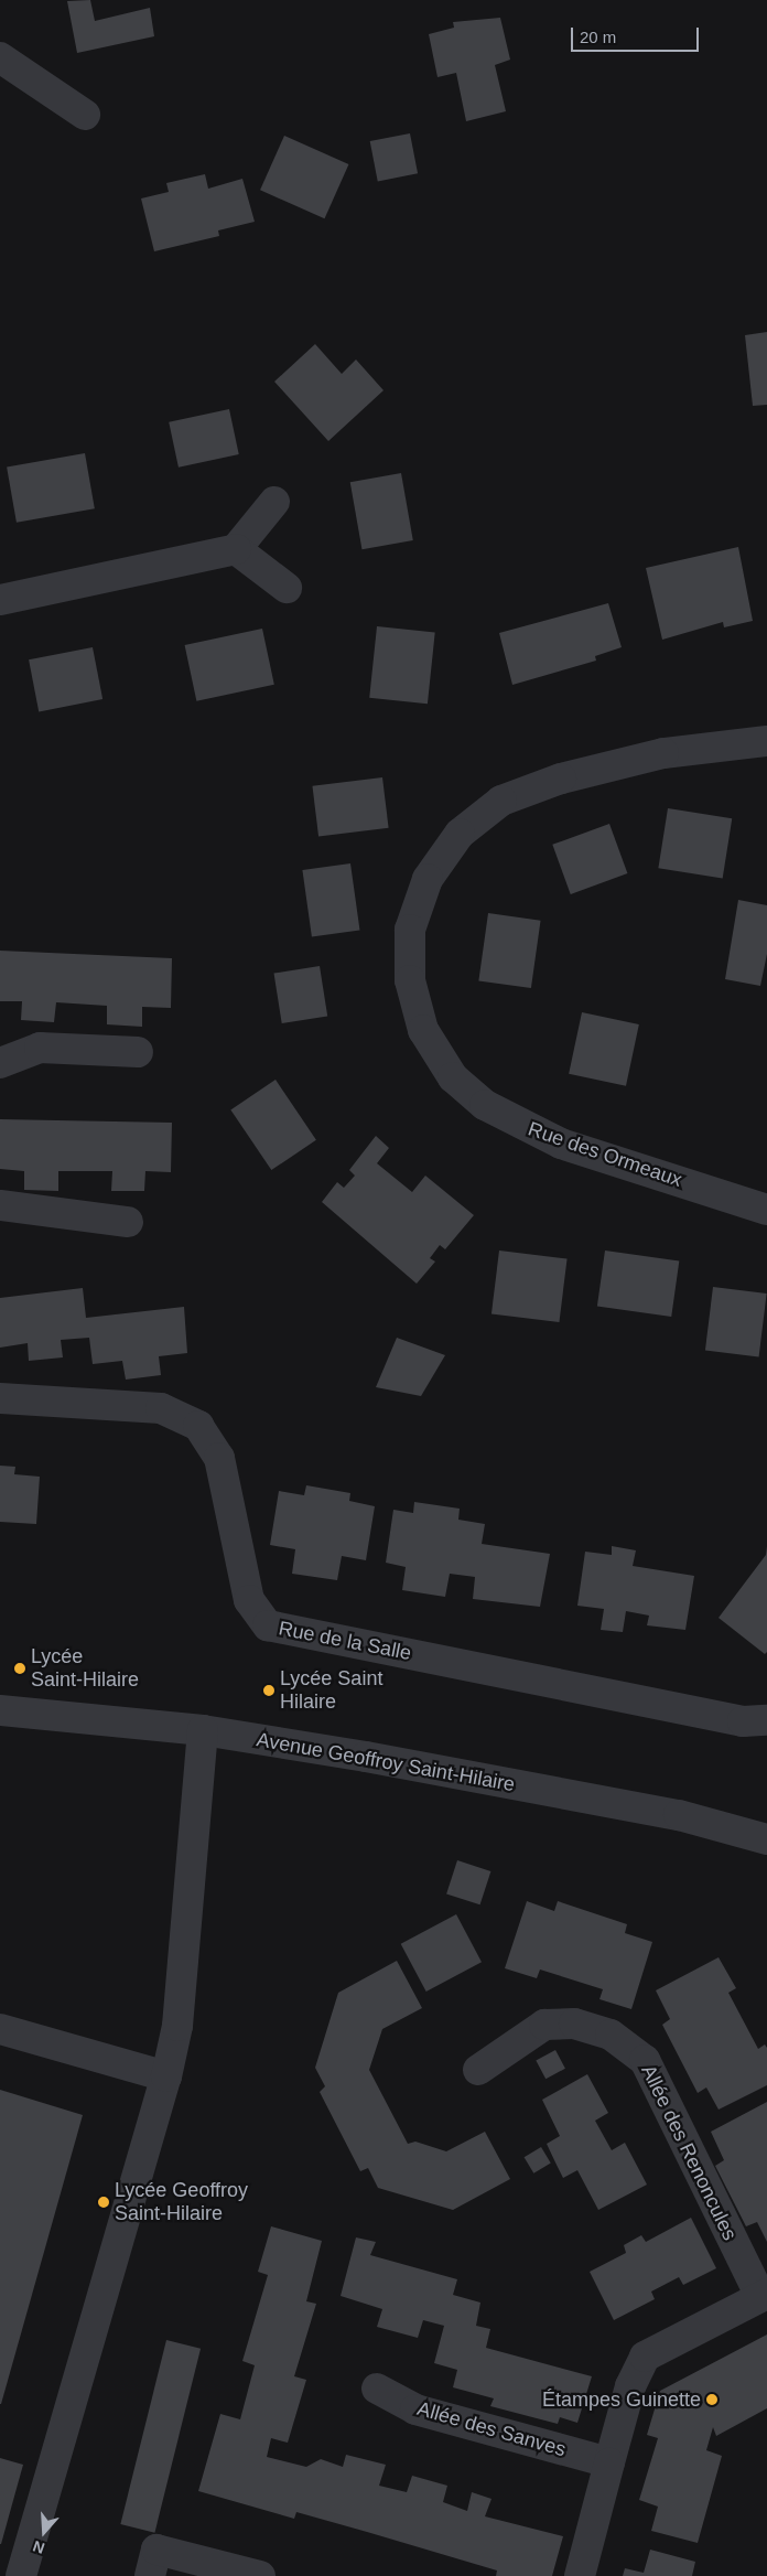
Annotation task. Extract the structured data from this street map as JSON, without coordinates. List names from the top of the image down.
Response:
{
  "streets": {
    "street": [
      "Rue des Ormeaux",
      "Rue de la Salle",
      "Avenue Geoffroy Saint-Hilaire",
      "Allée des Renoncules",
      "Allée des Sanves"
    ]
  },
  "places": [
    "Lycée Saint-Hilaire",
    "Lycée Saint Hilaire",
    "Lycée Geoffroy Saint-Hilaire",
    "Étampes Guinette"
  ],
  "scale_bar": "20 m",
  "north": "bottom"
}
